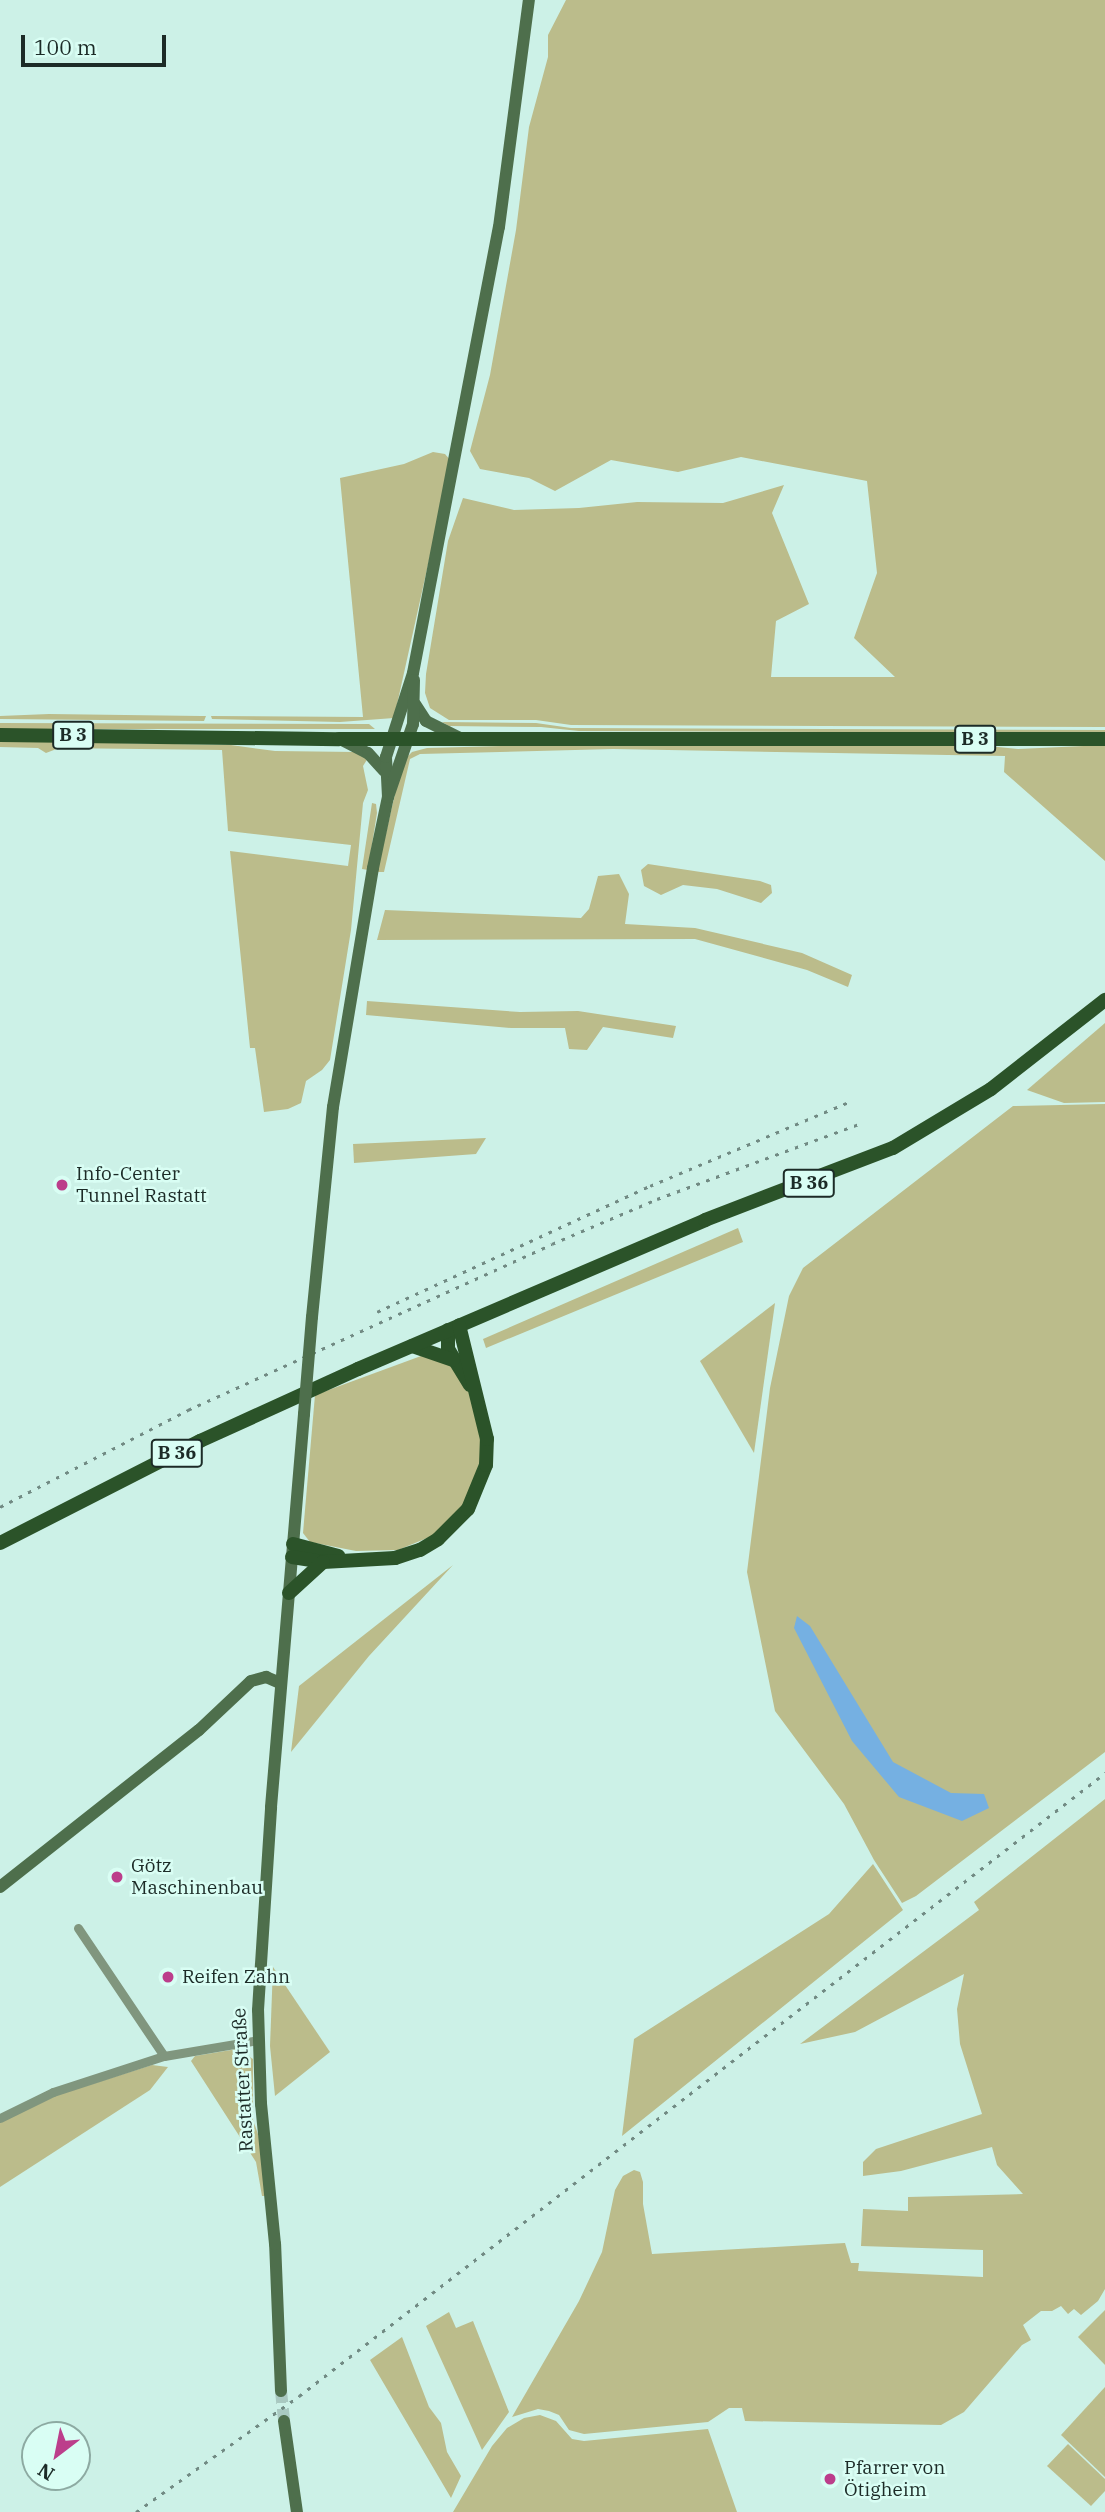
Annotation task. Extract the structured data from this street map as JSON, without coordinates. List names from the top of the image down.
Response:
{
  "streets": {
    "main road": ["B 3", "B 36"],
    "street": ["Rastatter Straße"]
  },
  "places": [
    "Info-Center Tunnel Rastatt",
    "Götz Maschinenbau",
    "Reifen Zahn",
    "Pfarrer von Ötigheim"
  ],
  "scale_bar": "100 m",
  "north": "bottom left"
}
